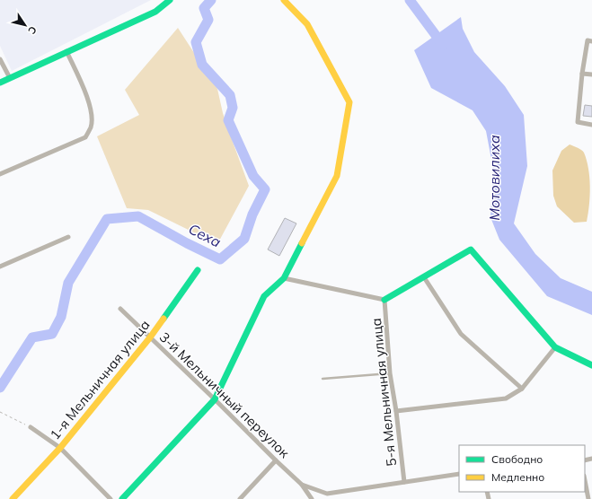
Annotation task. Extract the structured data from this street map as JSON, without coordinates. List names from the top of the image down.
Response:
{
  "streets": {
    "street": ["1-я Мельничная улица", "5-я Мельничная улица", "3-й Мельничный переулок"]
  },
  "crossings": [
    ["1-я Мельничная улица", "3-й Мельничный переулок"]
  ],
  "water": ["Мотовилиха", "Сеха"],
  "legend": ["Свободно", "Медленно"],
  "north": "bottom right"
}
